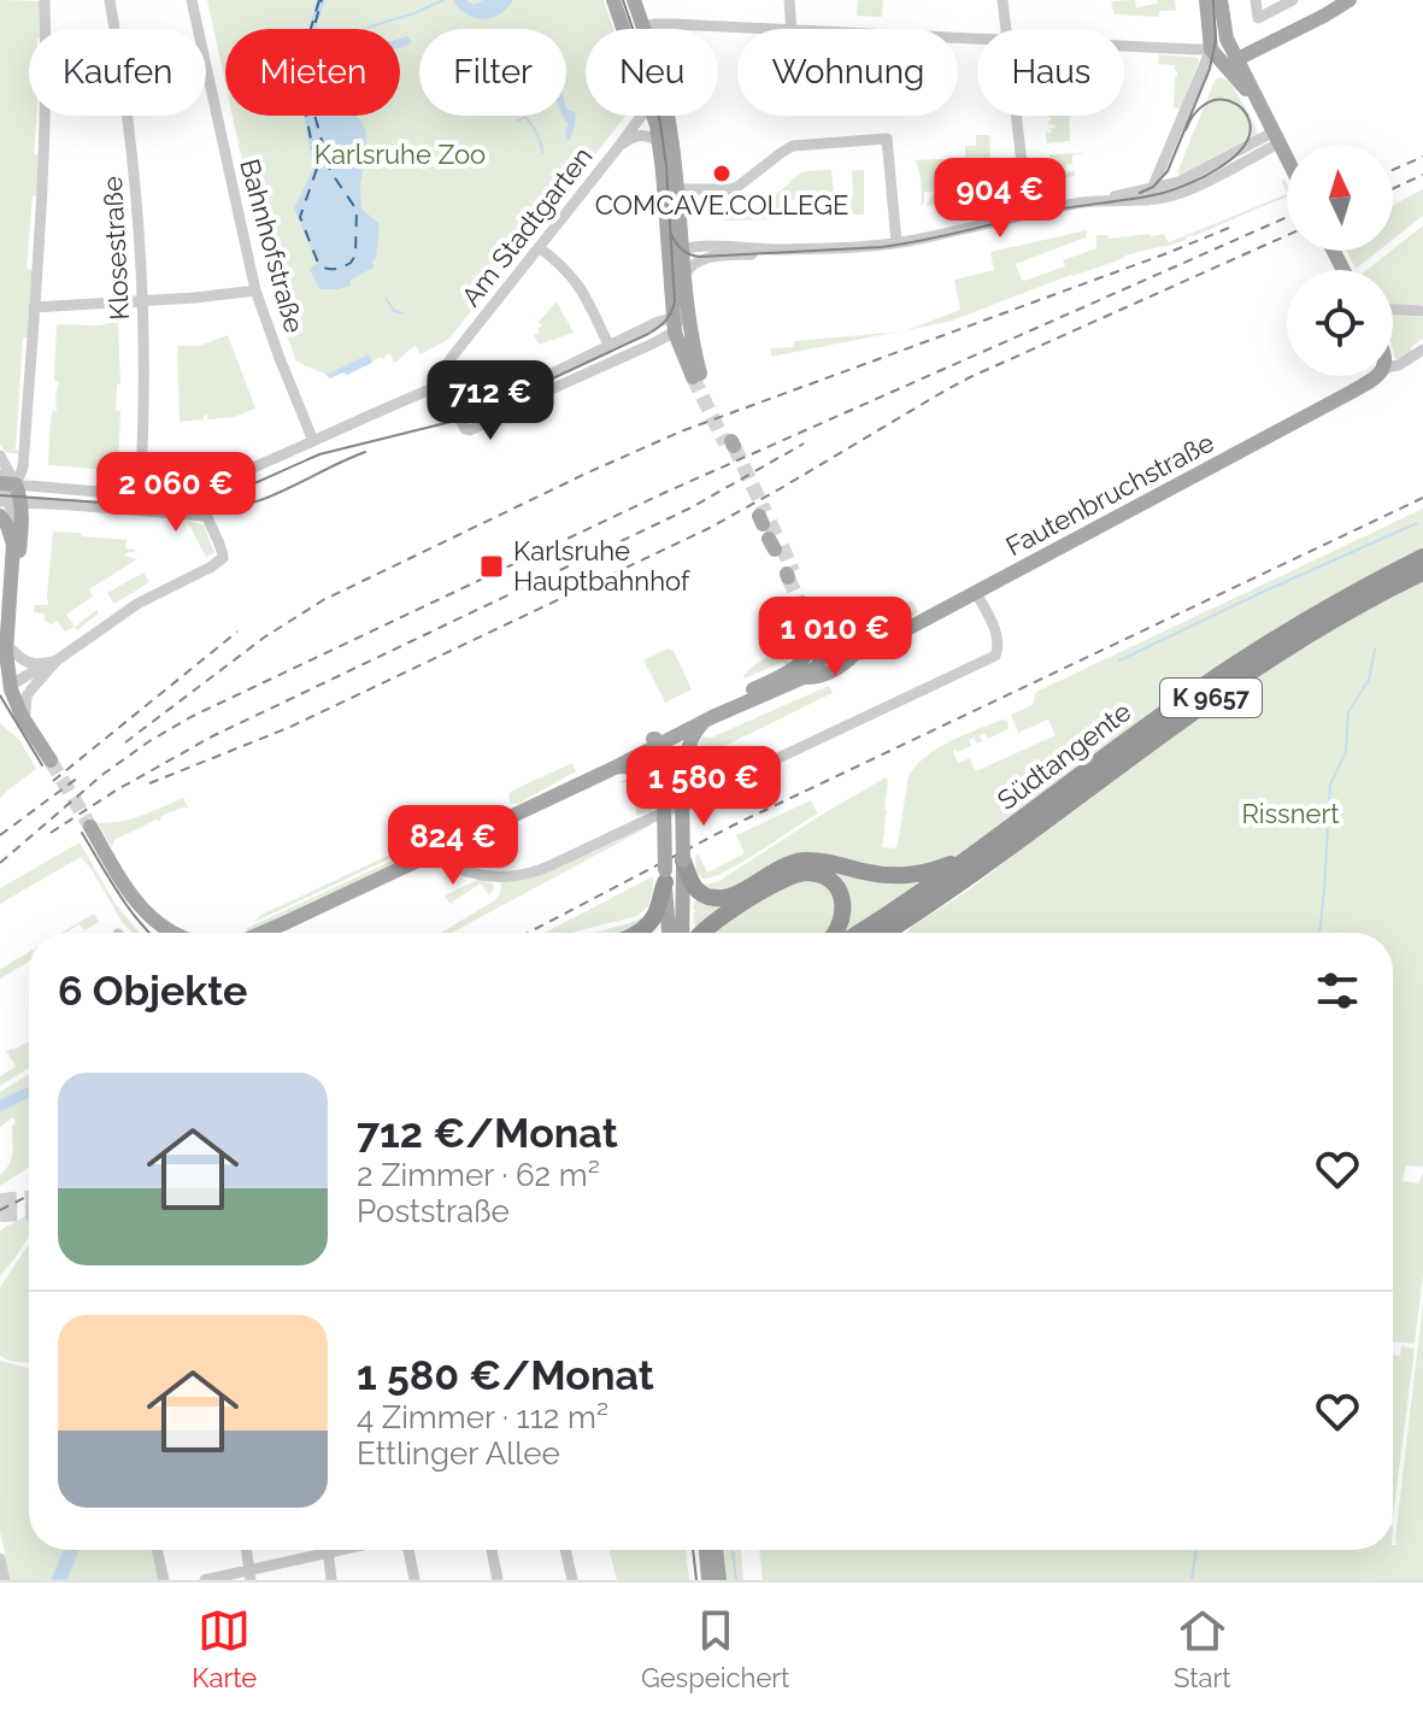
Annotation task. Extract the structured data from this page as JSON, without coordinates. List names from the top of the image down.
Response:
{
  "streets": {
    "highway": ["K 9657", "Südtangente"],
    "main road": ["Fautenbruchstraße"],
    "street": ["Am Stadtgarten", "Bahnhofstraße", "Klosestraße"]
  },
  "parks": ["Karlsruhe Zoo", "Rissnert"],
  "places": {
    "other": ["COMCAVE.COLLEGE"],
    "transit": ["Karlsruhe Hauptbahnhof"]
  },
  "north": "top",
  "page": {
    "chip": [
      "Kaufen",
      "Mieten",
      "Filter",
      "Neu",
      "Wohnung",
      "Haus"
    ],
    "price": [
      "904 €",
      "712 €",
      "2 060 €",
      "1 010 €",
      "1 580 €",
      "824 €"
    ],
    "heading": "6 Objekte",
    "list": [
      {
        "name": "712 €/Monat",
        "note": "2 Zimmer · 62 m² · Poststraße"
      },
      {
        "name": "1 580 €/Monat",
        "note": "4 Zimmer · 112 m² · Ettlinger Allee"
      }
    ],
    "tabs": ["Karte", "Gespeichert", "Start"]
  }
}
